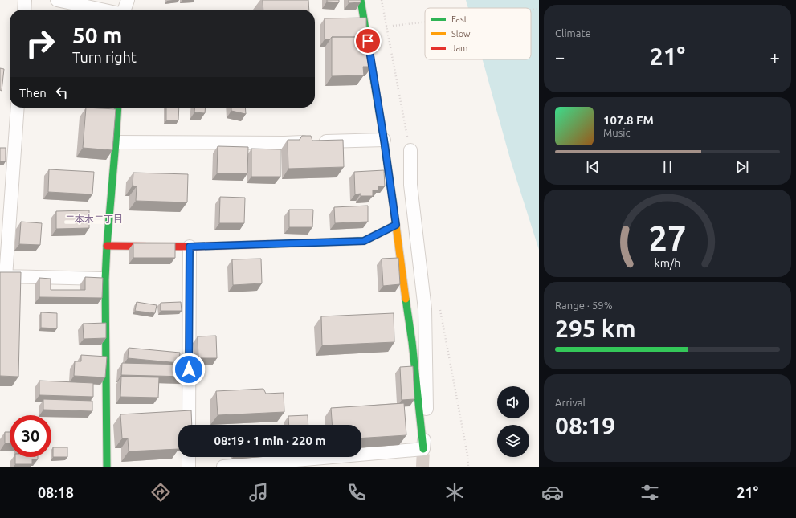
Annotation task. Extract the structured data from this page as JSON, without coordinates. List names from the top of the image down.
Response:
{
  "districts": ["二本木二丁目"],
  "legend": ["Fast", "Slow", "Jam"],
  "page": {
    "tile": [
      "Climate",
      ["Range · 59%", "295 km"],
      ["Arrival", "08:19"]
    ],
    "turn": ["50 m", "Turn right"],
    "heat": ["−", "21°", "+"],
    "then": "Then",
    "song": ["107.8 FM", "Music"],
    "limit": "30",
    "trip": "08:19 · 1 min · 220 m",
    "tabs": ["08:18", "21°"],
    "gauge": ["27", "km/h"]
  }
}
